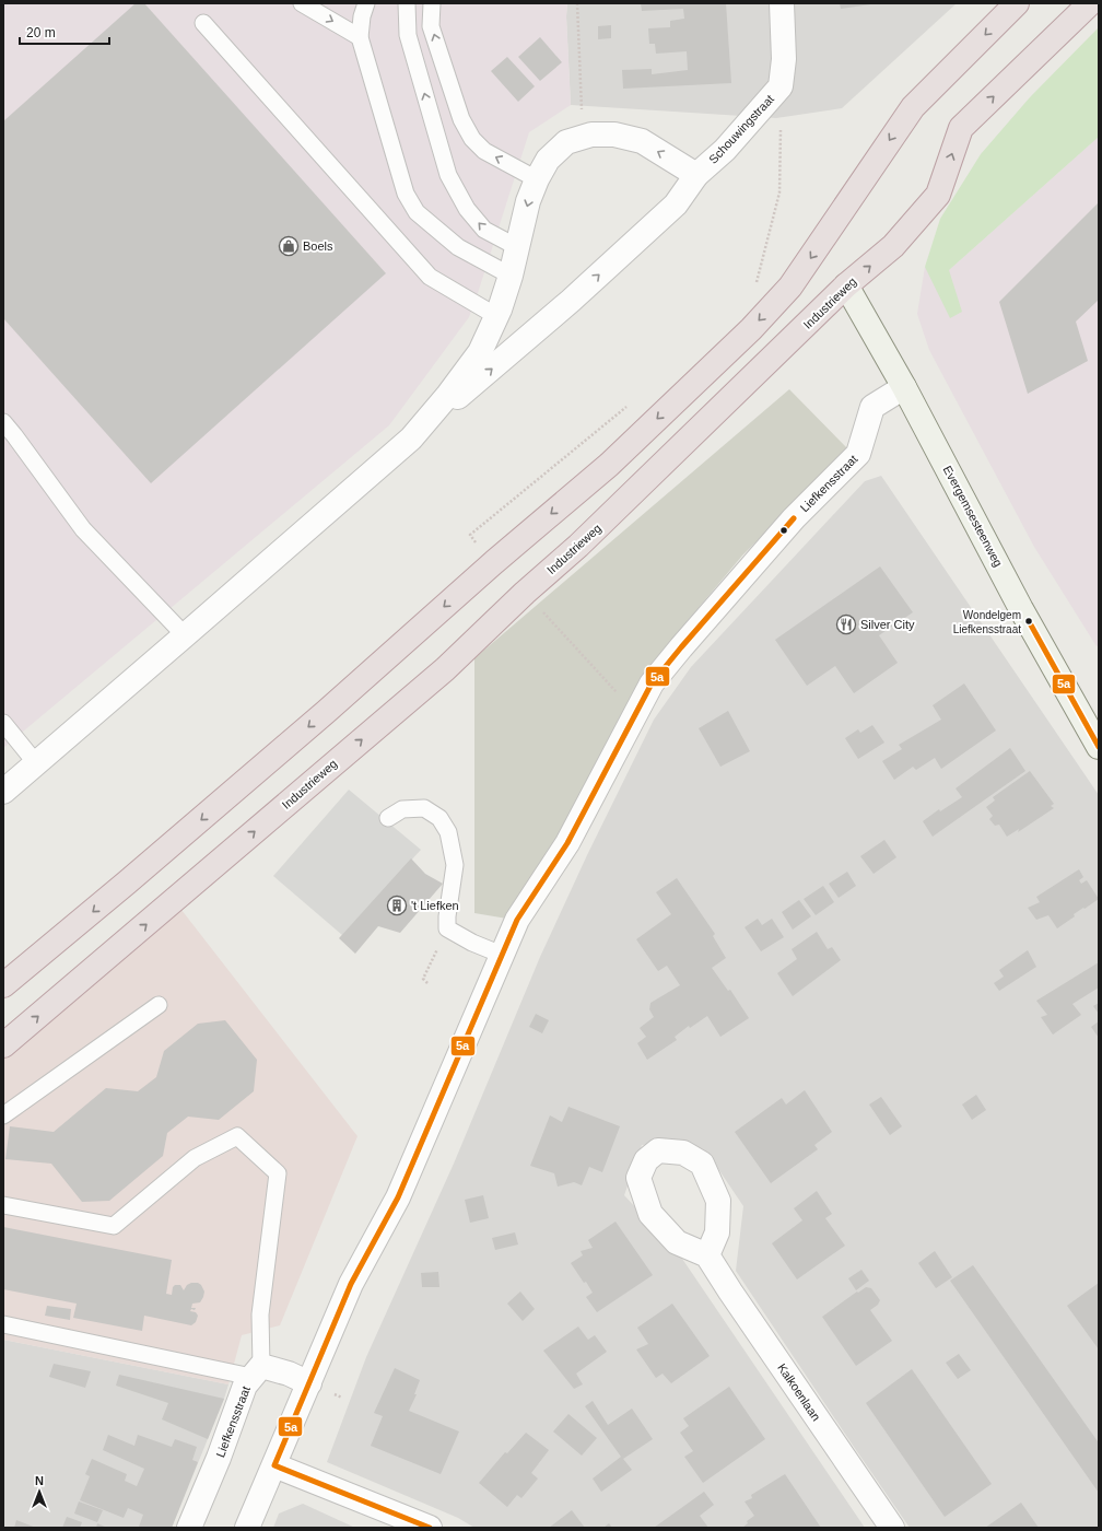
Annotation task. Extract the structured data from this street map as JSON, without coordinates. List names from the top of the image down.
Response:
{
  "streets": {
    "highway": ["Industrieweg"],
    "street": [
      "Schouwingstraat",
      "Liefkensstraat",
      "Evergemsesteenweg",
      "Kalkoenlaan"
    ]
  },
  "crossings": [
    ["Industrieweg", "Evergemsesteenweg"],
    ["Liefkensstraat", "Evergemsesteenweg"]
  ],
  "places": {
    "shop": ["Boels"],
    "other": ["Wondelgem Liefkensstraat"],
    "restaurant": ["Silver City"],
    "building": ["'t Liefken"]
  },
  "lines": ["transit line 5a"],
  "scale_bar": "20 m",
  "north": "top"
}
